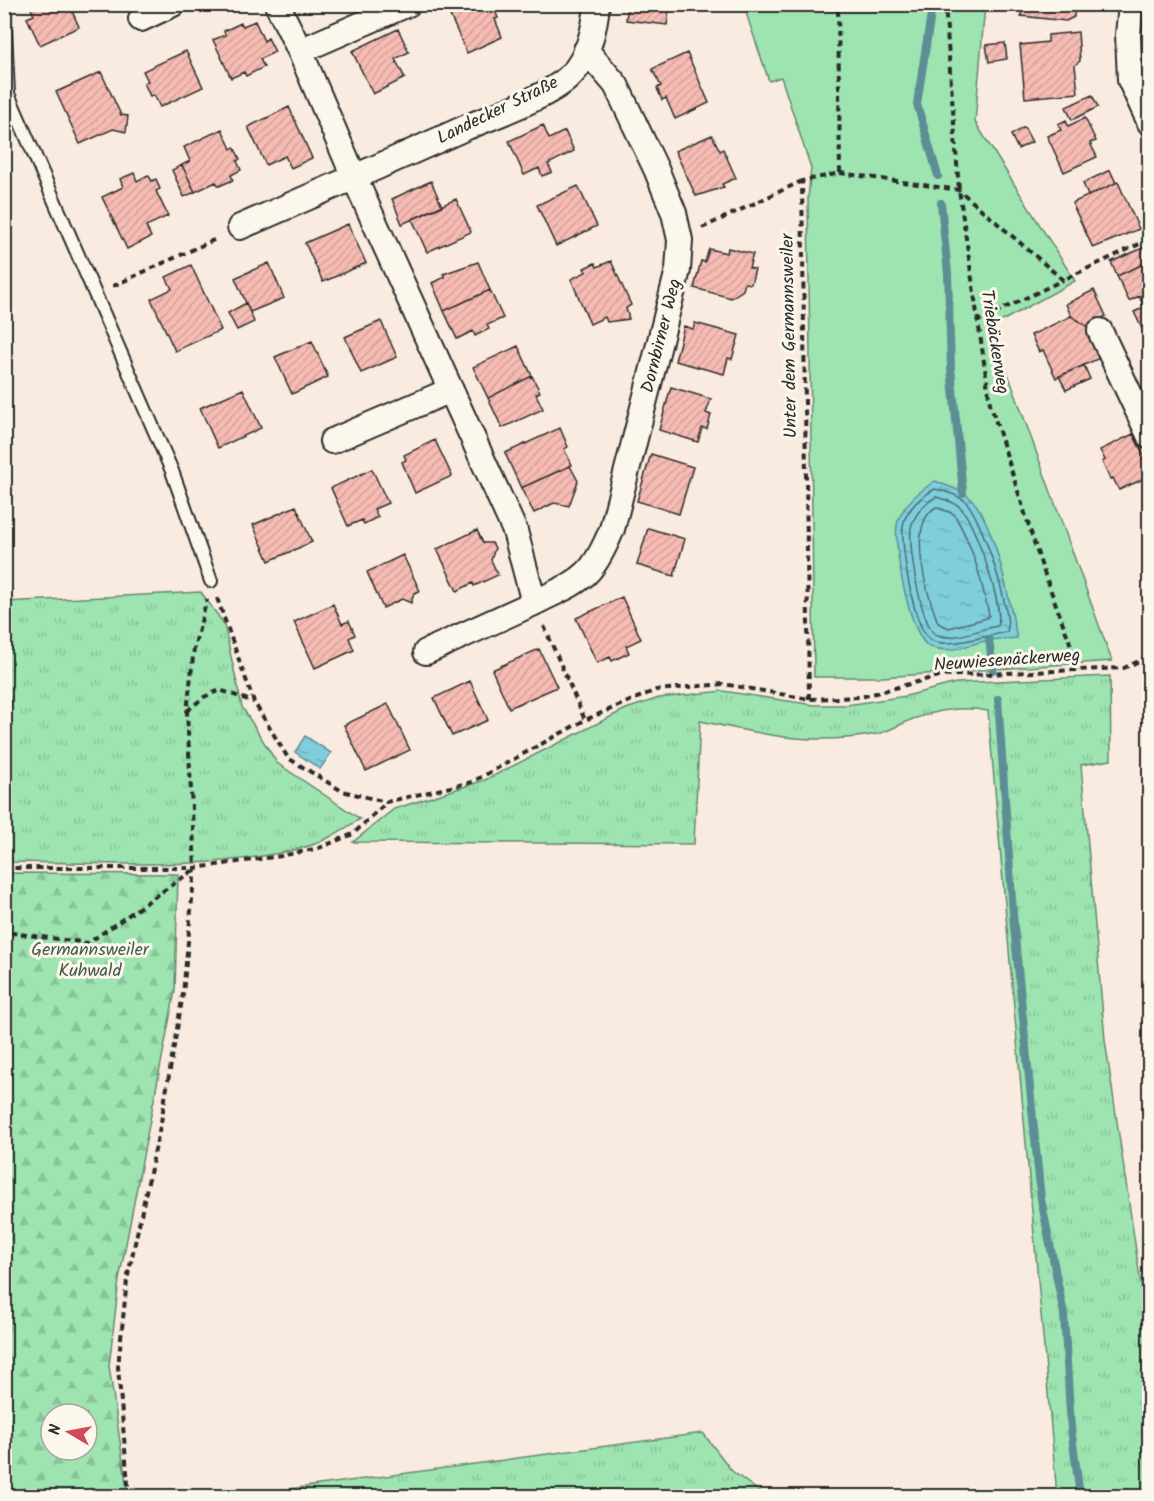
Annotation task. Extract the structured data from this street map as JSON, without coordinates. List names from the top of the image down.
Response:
{
  "streets": {
    "street": ["Landecker Straße", "Dornbirner Weg"],
    "path": ["Unter dem Germannsweiler", "Triebäckerweg", "Neuwiesenäckerweg"]
  },
  "crossings": [
    ["Landecker Straße", "Dornbirner Weg"],
    ["Unter dem Germannsweiler", "Neuwiesenäckerweg"],
    ["Triebäckerweg", "Neuwiesenäckerweg"]
  ],
  "parks": ["Germannsweiler Kuhwald"],
  "north": "left"
}
